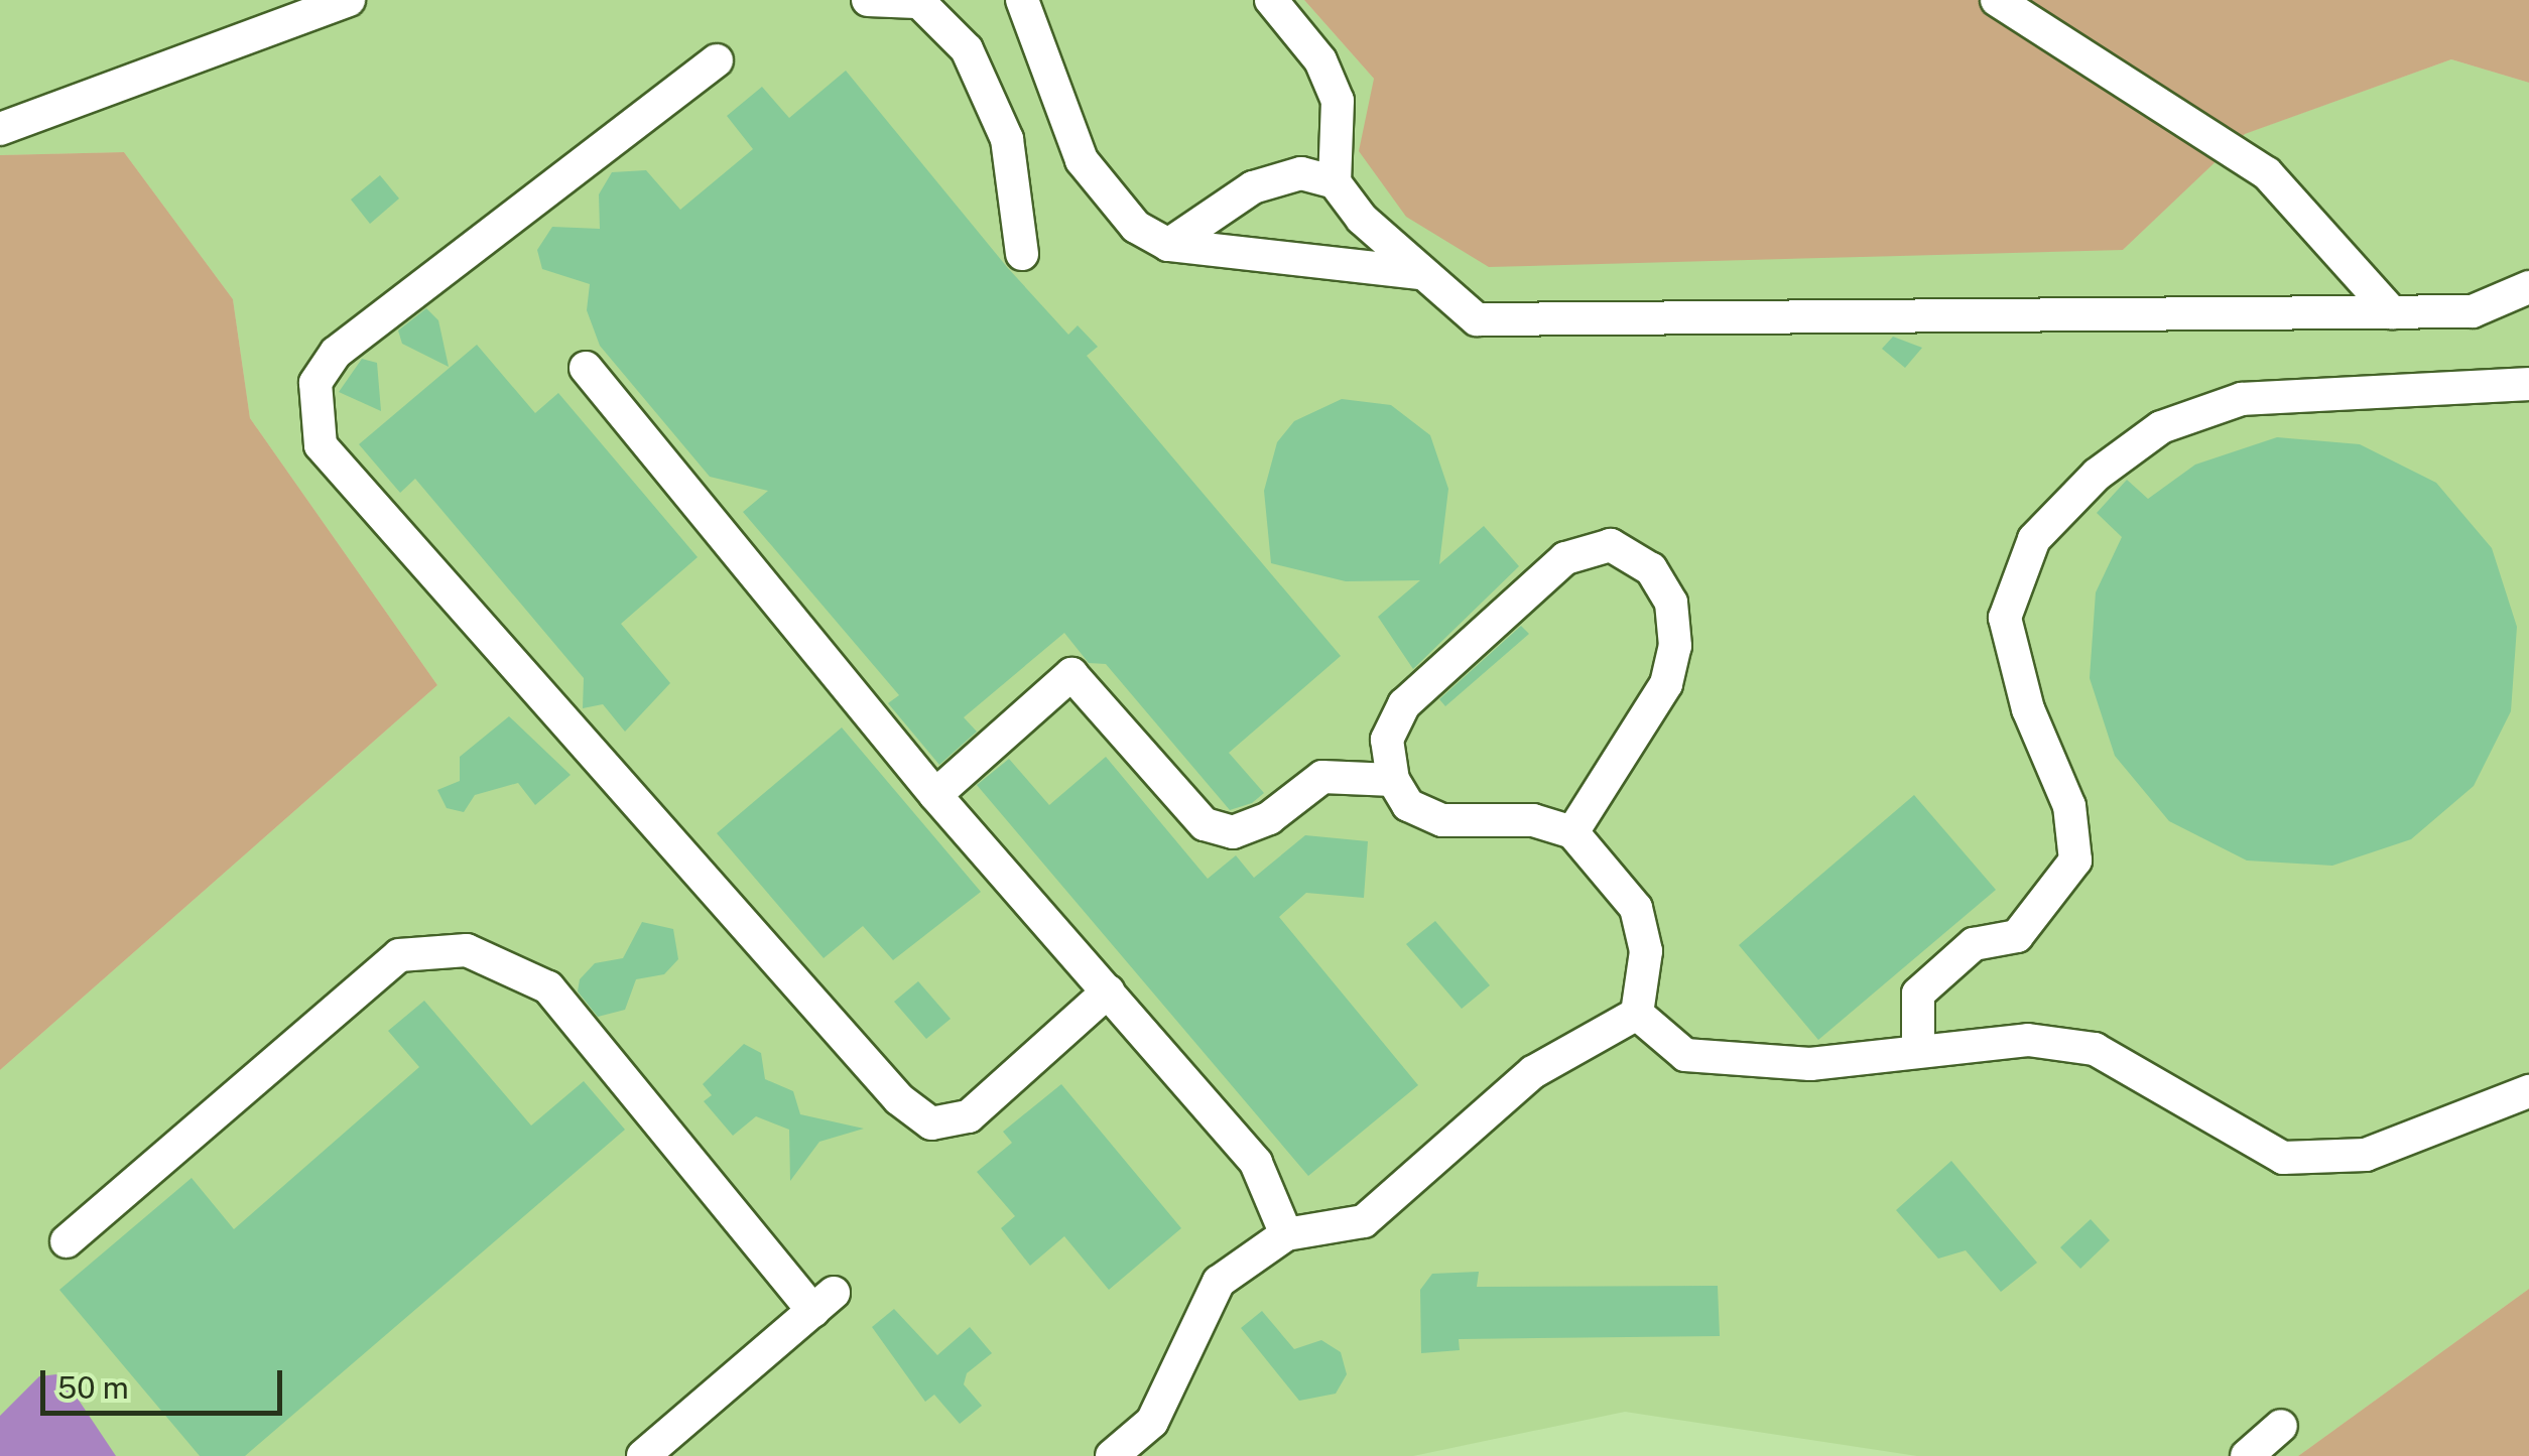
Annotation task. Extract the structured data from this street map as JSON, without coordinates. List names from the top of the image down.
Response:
{
  "scale_bar": "50 m"
}
